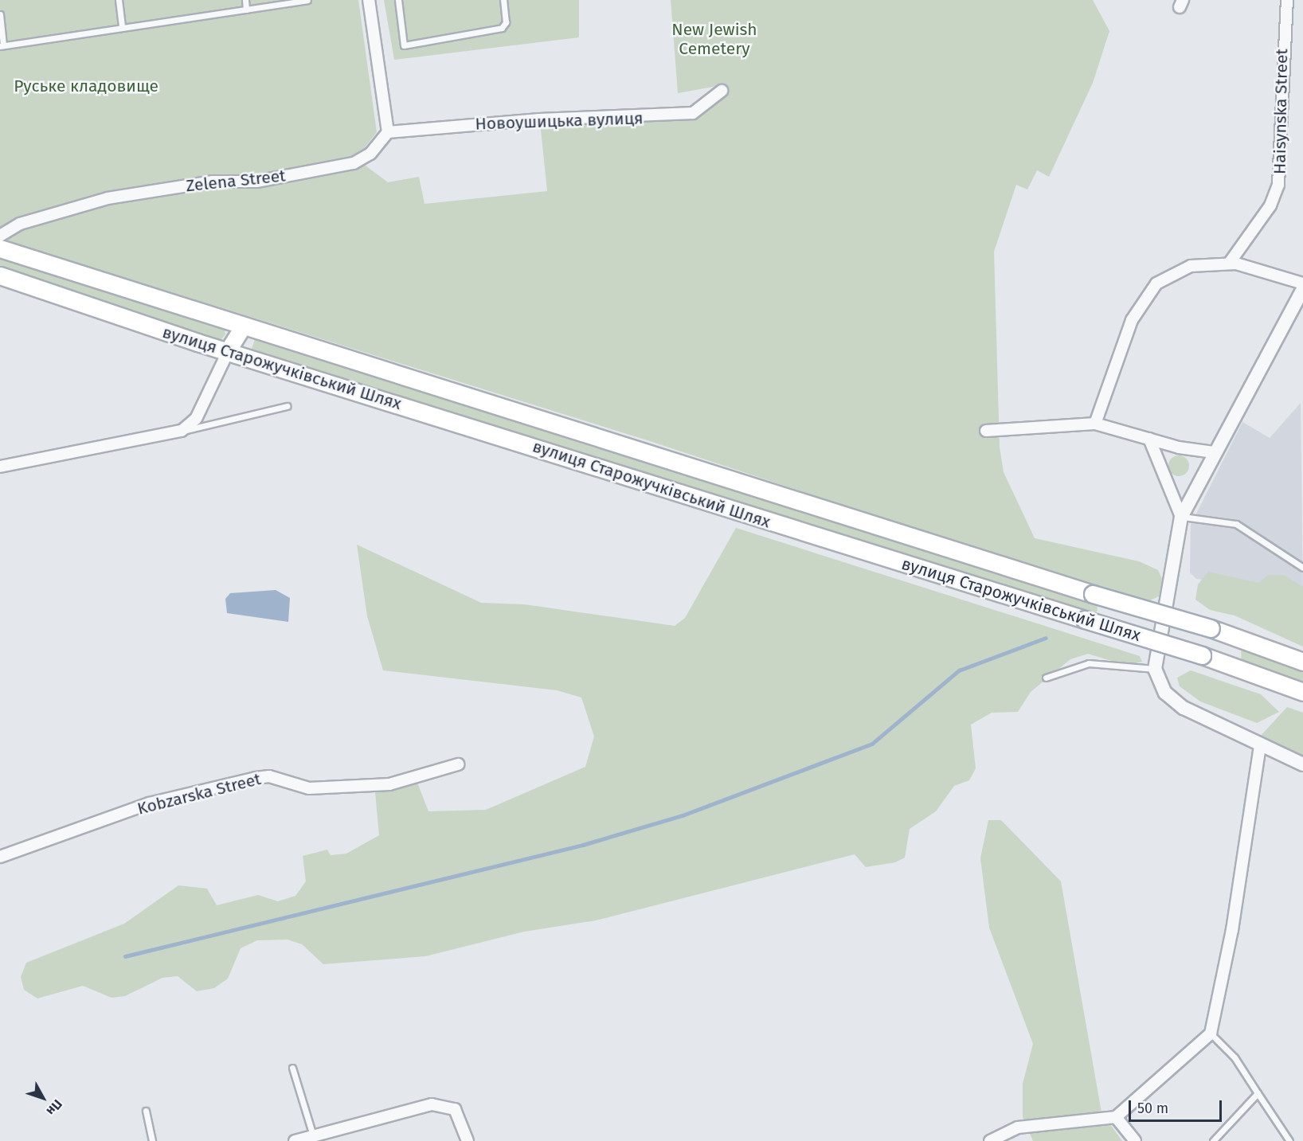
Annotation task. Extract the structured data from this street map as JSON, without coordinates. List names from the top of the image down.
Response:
{
  "streets": {
    "main road": ["вулиця Старожучківський Шлях"],
    "street": [
      "Haisynska Street",
      "Новоушицька вулиця",
      "Zelena Street",
      "Kobzarska Street"
    ]
  },
  "crossings": [
    ["Новоушицька вулиця", "Zelena Street"]
  ],
  "parks": ["New Jewish Cemetery", "Руське кладовище"],
  "scale_bar": "50 m",
  "north": "bottom right"
}
